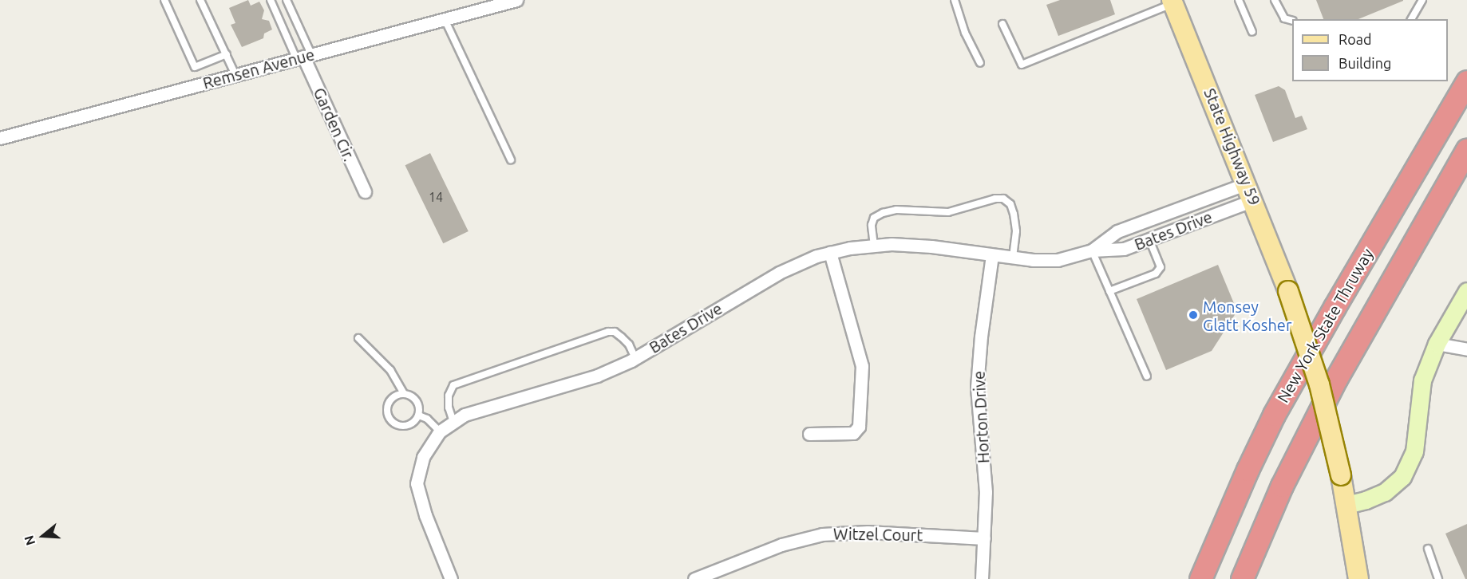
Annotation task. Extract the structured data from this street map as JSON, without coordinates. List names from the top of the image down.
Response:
{
  "streets": {
    "highway": ["New York State Thruway"],
    "main road": ["State Highway 59"],
    "street": [
      "Remsen Avenue",
      "Garden Cir.",
      "Bates Drive",
      "Horton Drive",
      "Witzel Court"
    ]
  },
  "crossings": [
    ["Remsen Avenue", "Garden Cir."],
    ["State Highway 59", "Bates Drive"],
    ["Bates Drive", "Horton Drive"],
    ["Horton Drive", "Witzel Court"]
  ],
  "places": ["Monsey Glatt Kosher"],
  "house_numbers": ["14"],
  "legend": ["Road", "Building"],
  "north": "left"
}
